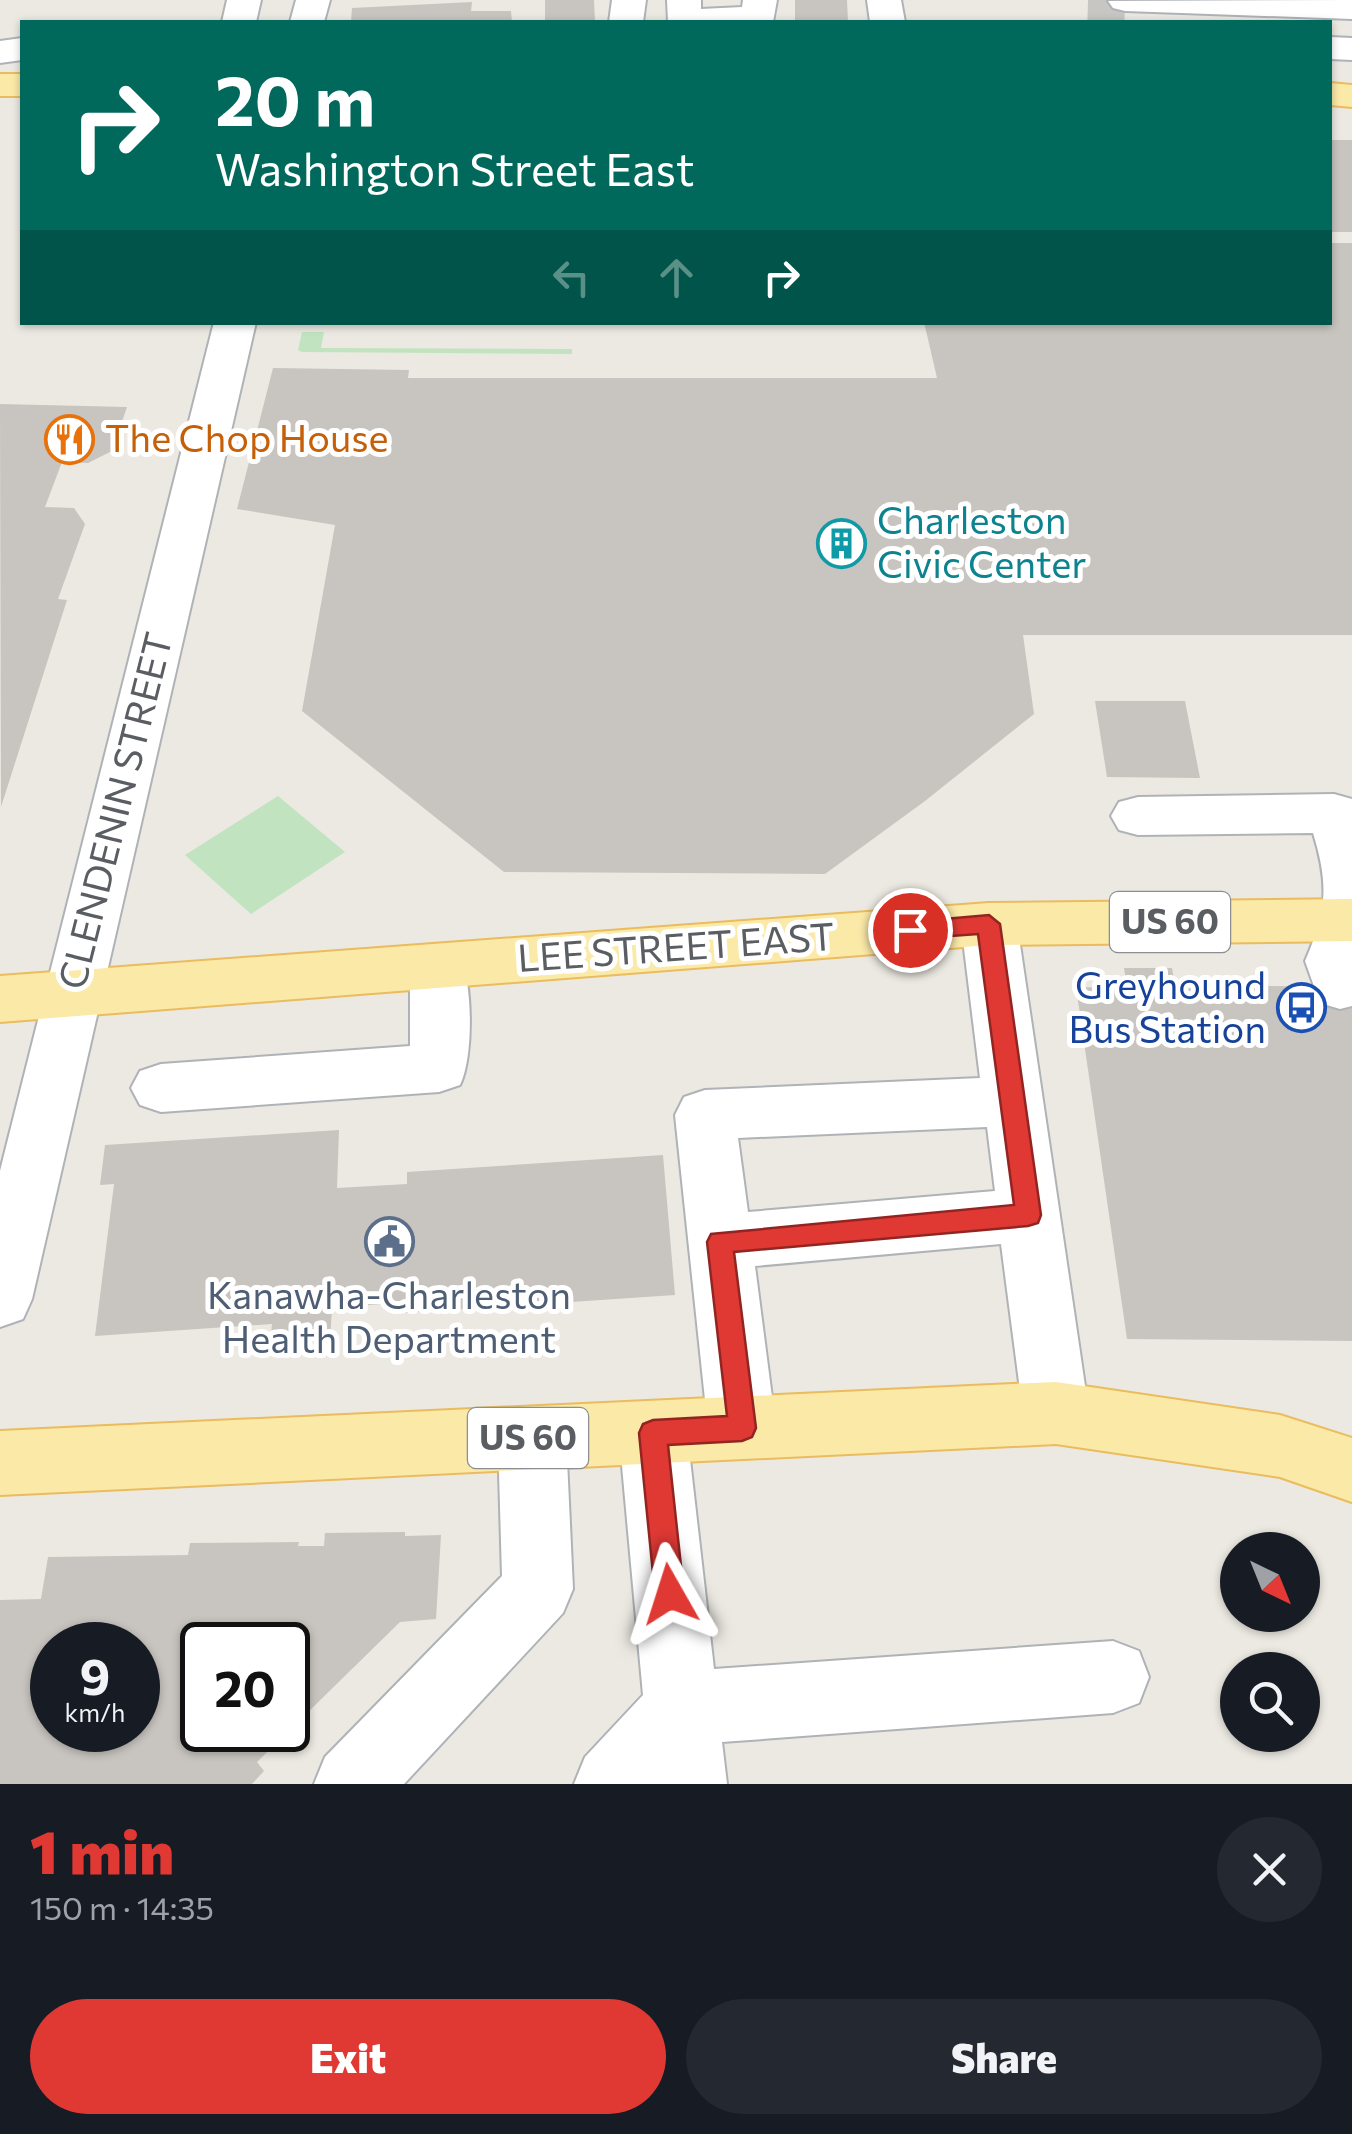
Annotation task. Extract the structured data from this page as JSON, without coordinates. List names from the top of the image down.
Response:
{
  "streets": {
    "main road": ["US 60", "LEE STREET EAST"],
    "street": ["CLENDENIN STREET"]
  },
  "crossings": [
    ["CLENDENIN STREET", "LEE STREET EAST"]
  ],
  "places": {
    "restaurant": ["The Chop House"],
    "building": ["Charleston Civic Center"],
    "bus stop": ["Greyhound Bus Station"],
    "public building": ["Kanawha-Charleston Health Department"]
  },
  "north": "bottom right",
  "page": {
    "turn": ["20 m", "Washington Street East"],
    "speed": "9 km/h",
    "limit": "20",
    "heading": ["1 min", "150 m · 14:35"],
    "buttons": ["Exit", "Share"]
  }
}
